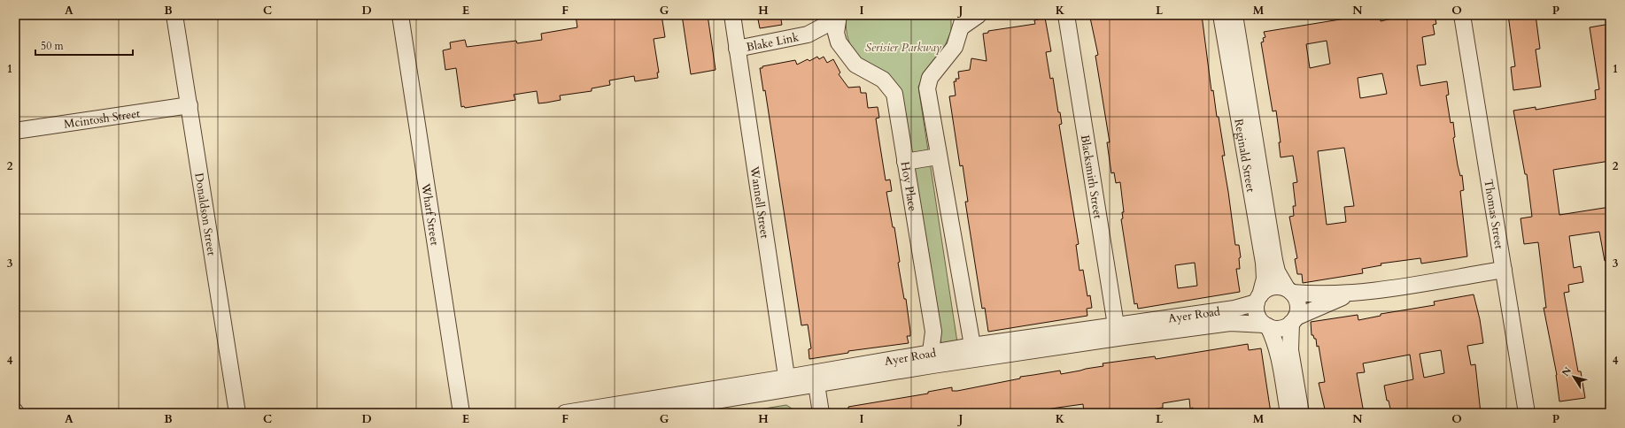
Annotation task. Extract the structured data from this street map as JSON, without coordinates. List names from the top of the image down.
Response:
{
  "streets": {
    "street": [
      "Blake Link",
      "Mcintosh Street",
      "Reginald Street",
      "Blacksmith Street",
      "Hoy Place",
      "Wannell Street",
      "Donaldson Street",
      "Wharf Street",
      "Thomas Street",
      "Ayer Road"
    ]
  },
  "crossings": [
    ["Blake Link", "Hoy Place"],
    ["Blake Link", "Wannell Street"],
    ["Mcintosh Street", "Donaldson Street"],
    ["Reginald Street", "Ayer Road"],
    ["Blacksmith Street", "Ayer Road"],
    ["Hoy Place", "Ayer Road"],
    ["Wannell Street", "Ayer Road"]
  ],
  "parks": ["Serisier Parkway"],
  "scale_bar": "50 m",
  "north": "top left",
  "grid": {
    "columns": [
      "A",
      "B",
      "C",
      "D",
      "E",
      "F",
      "G",
      "H",
      "I",
      "J",
      "K",
      "L",
      "M",
      "N",
      "O",
      "P"
    ],
    "rows": [
      "1",
      "2",
      "3",
      "4"
    ]
  }
}
